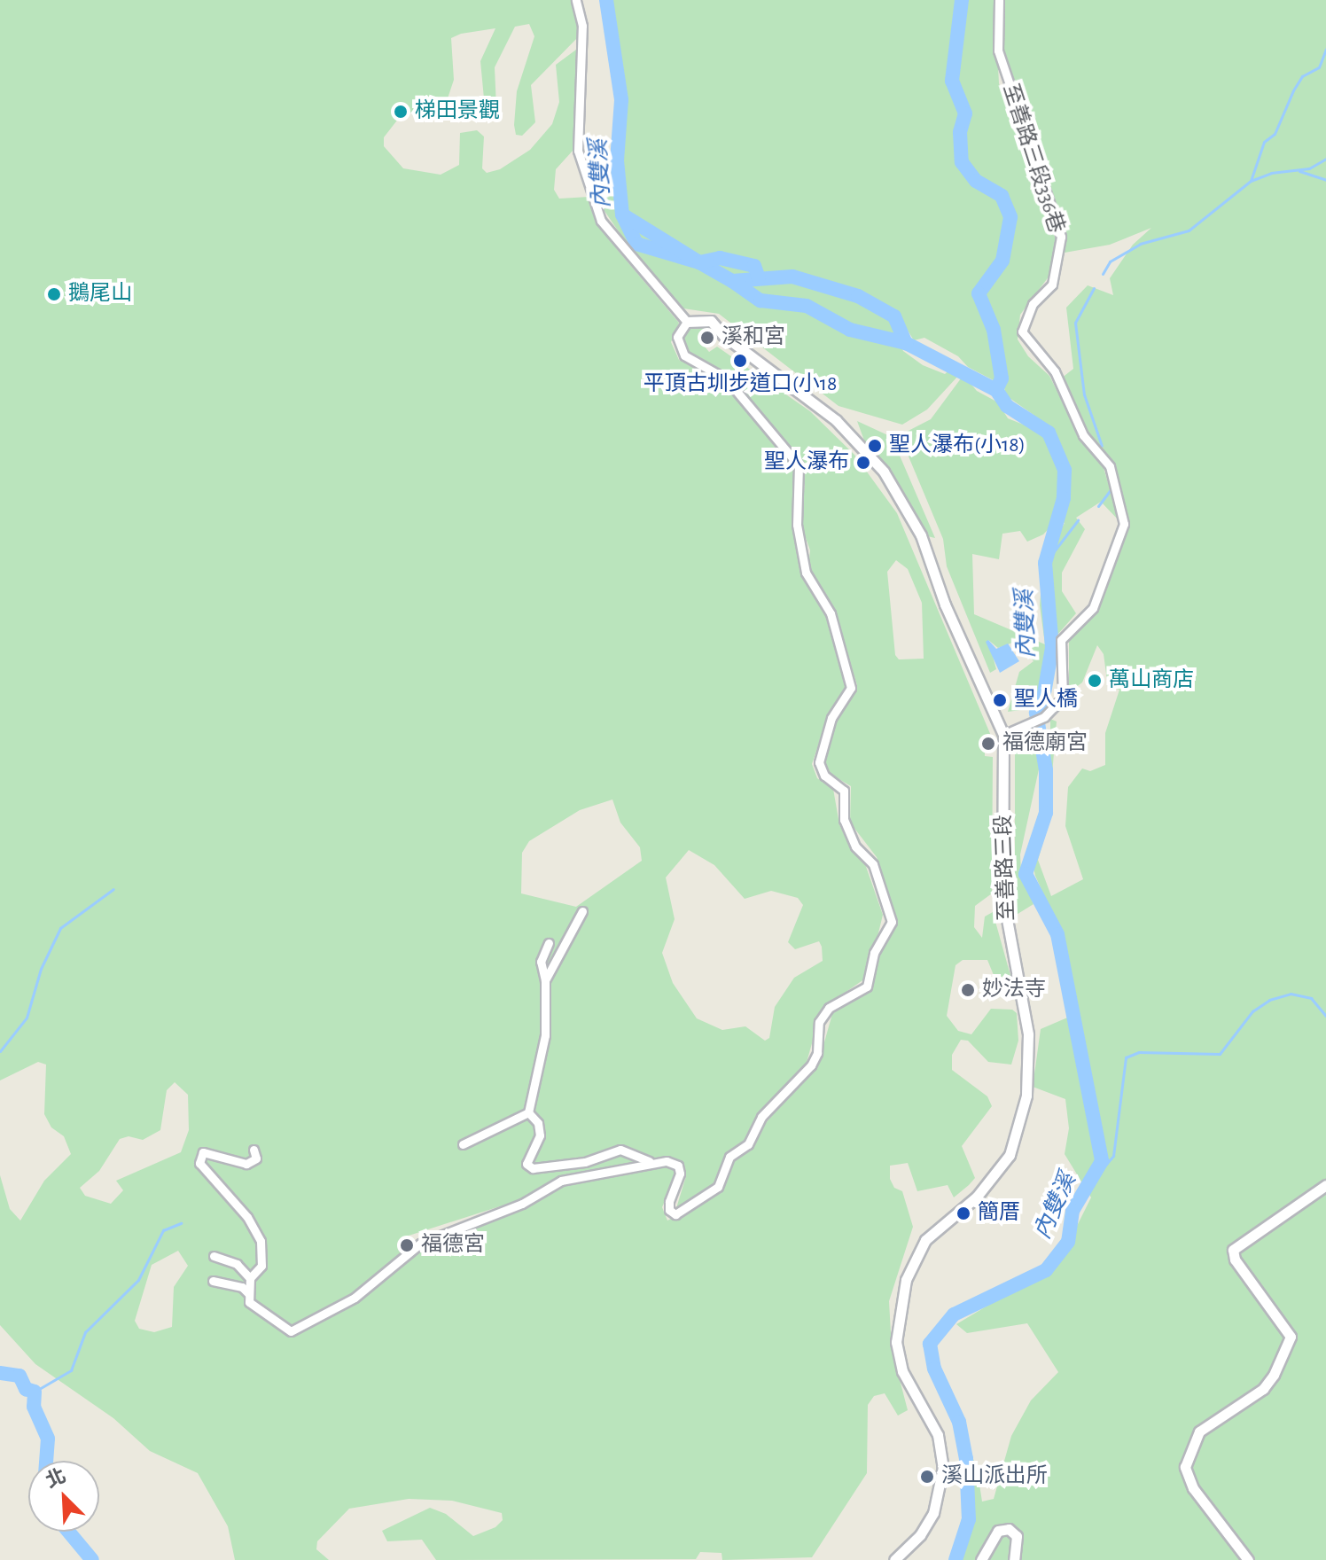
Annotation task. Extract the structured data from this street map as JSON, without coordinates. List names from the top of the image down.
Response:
{
  "streets": {
    "street": ["至善路三段336巷", "至善路三段"]
  },
  "crossings": [
    ["至善路三段336巷", "至善路三段"]
  ],
  "water": ["內雙溪"],
  "places": [
    "梯田景觀",
    "鵝尾山",
    "溪和宮",
    "平頂古圳步道口(小18",
    "聖人瀑布(小18)",
    "聖人瀑布",
    "萬山商店",
    "聖人橋",
    "福德廟宮",
    "妙法寺",
    "簡厝",
    "福德宮",
    "溪山派出所"
  ],
  "north": "top left"
}
